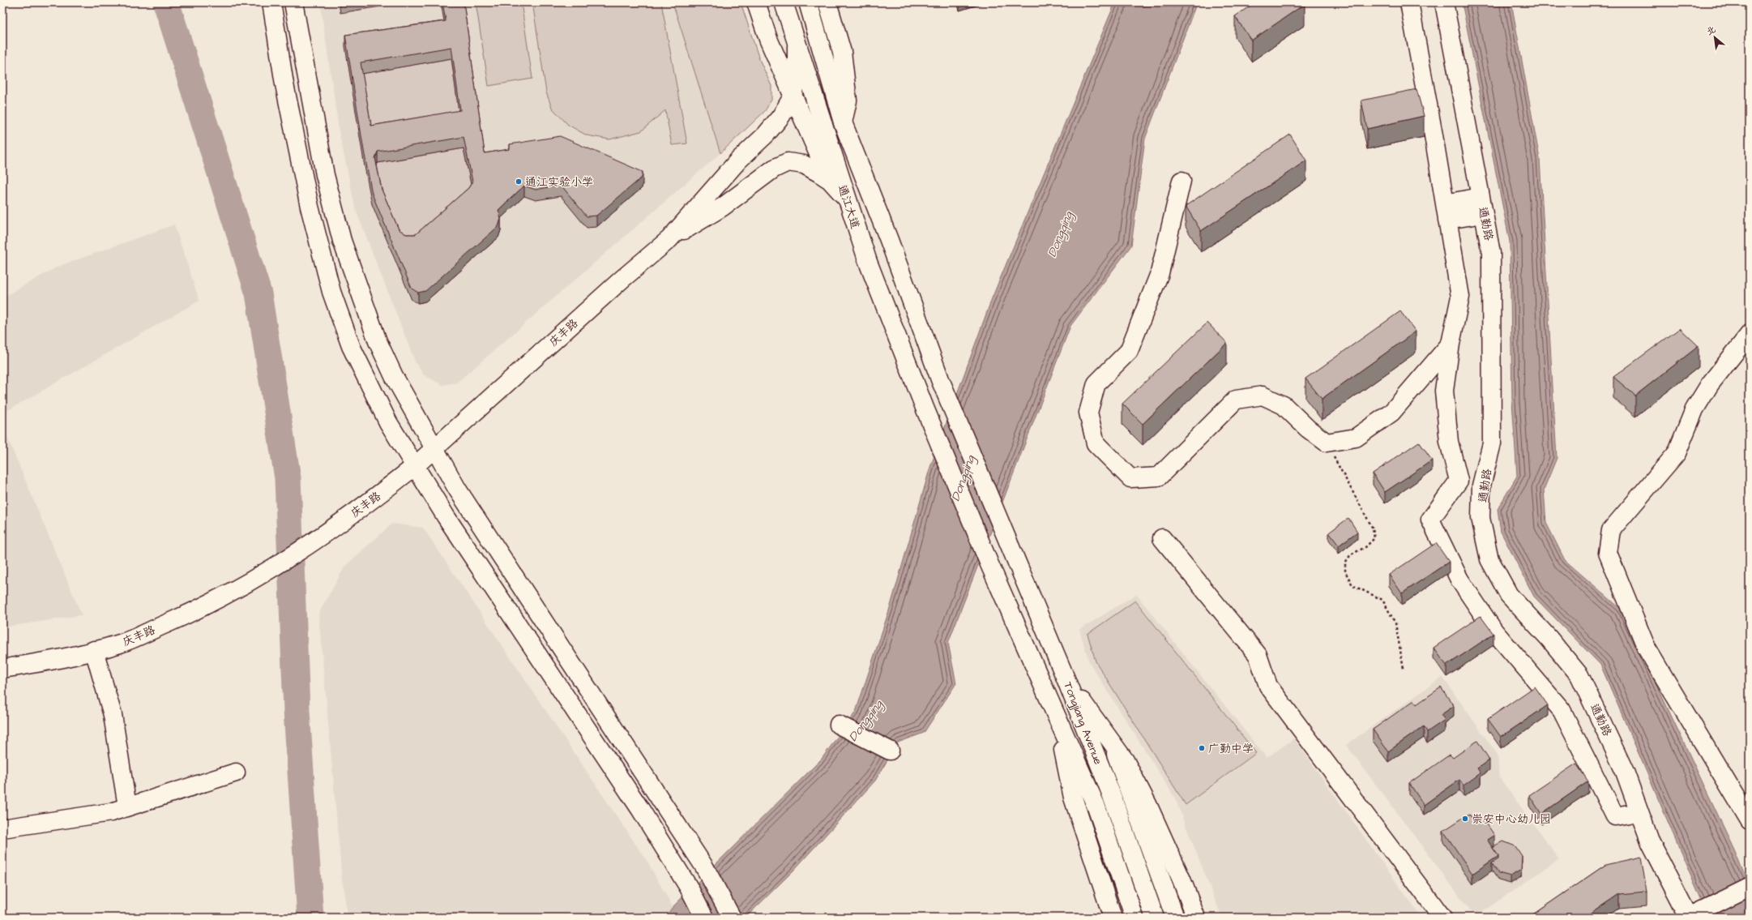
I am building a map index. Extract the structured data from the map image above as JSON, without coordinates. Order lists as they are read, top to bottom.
{
  "streets": {
    "main road": [
      "通江大道",
      "通勤路",
      "庆丰路",
      "Tongjiang Avenue"
    ]
  },
  "crossings": [
    ["通江大道", "Tongjiang Avenue"]
  ],
  "water": ["Dongqing"],
  "places": ["通江实验小学", "广勤中学", "崇安中心幼儿园"],
  "north": "top left"
}
